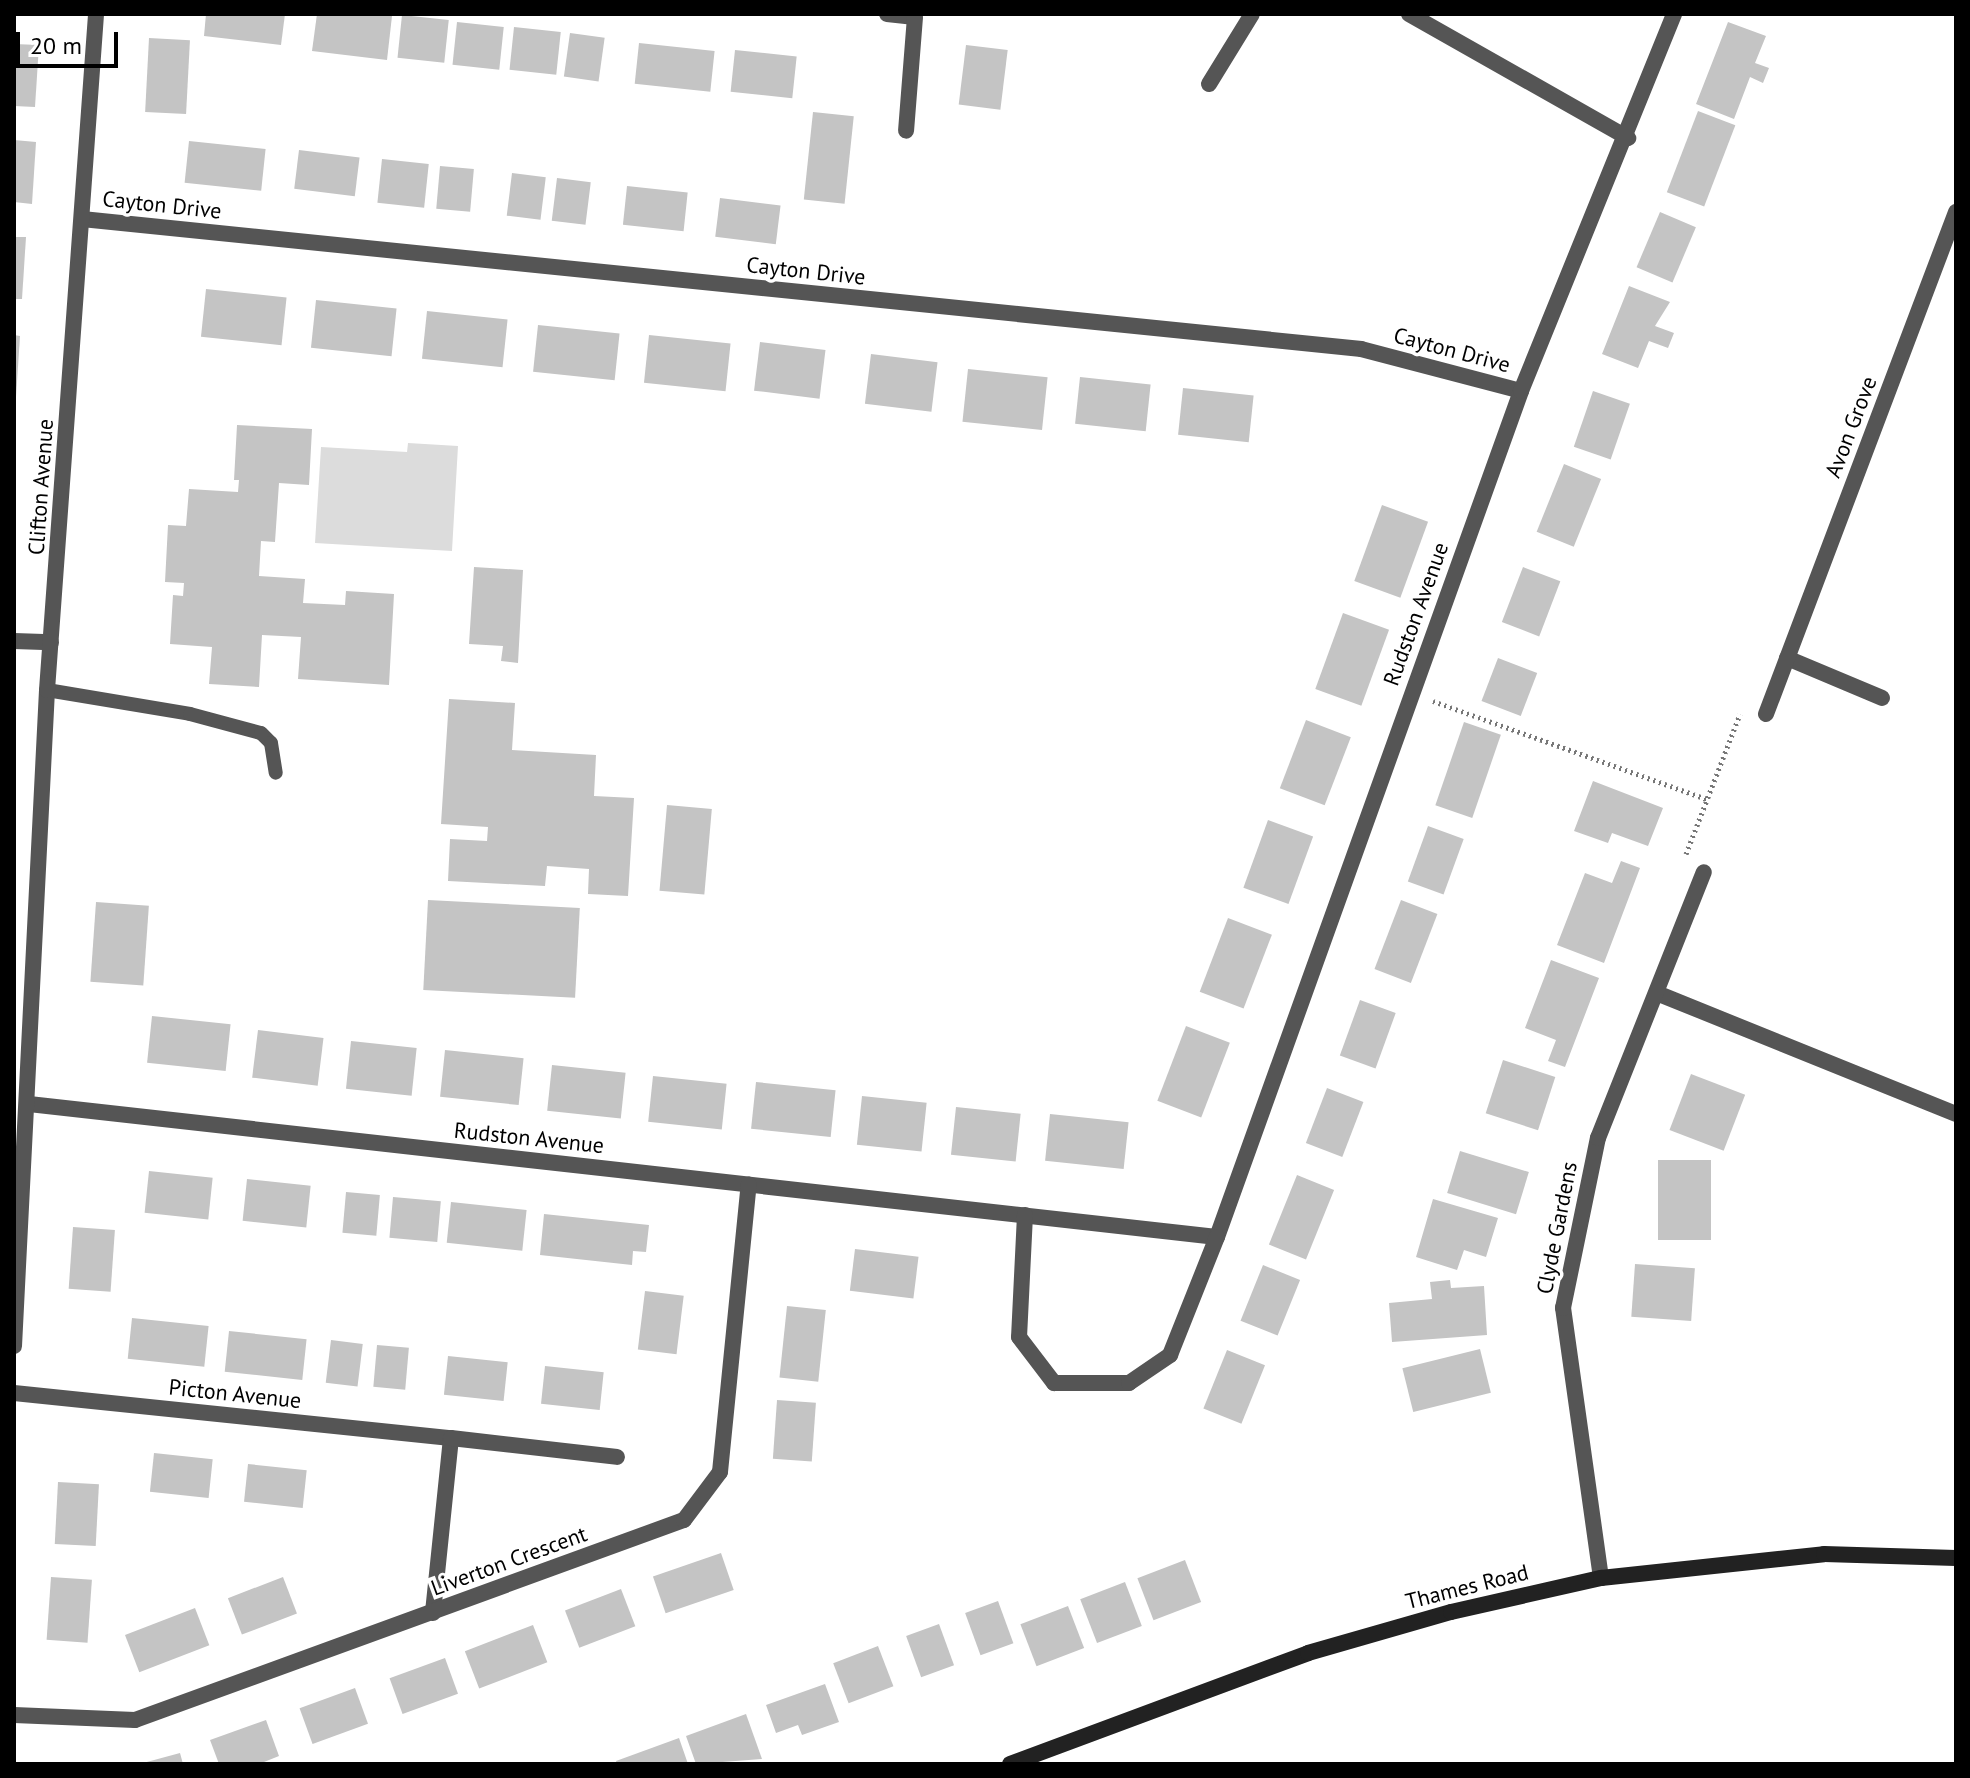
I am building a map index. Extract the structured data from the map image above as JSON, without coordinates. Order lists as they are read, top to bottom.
{
  "streets": {
    "street": [
      "Cayton Drive",
      "Avon Grove",
      "Clifton Avenue",
      "Rudston Avenue",
      "Clyde Gardens",
      "Picton Avenue",
      "Liverton Crescent",
      "Thames Road"
    ]
  },
  "crossings": [
    ["Cayton Drive", "Clifton Avenue"],
    ["Cayton Drive", "Rudston Avenue"],
    ["Clifton Avenue", "Rudston Avenue"],
    ["Rudston Avenue", "Liverton Crescent"],
    ["Clyde Gardens", "Thames Road"]
  ],
  "scale_bar": "20 m"
}
